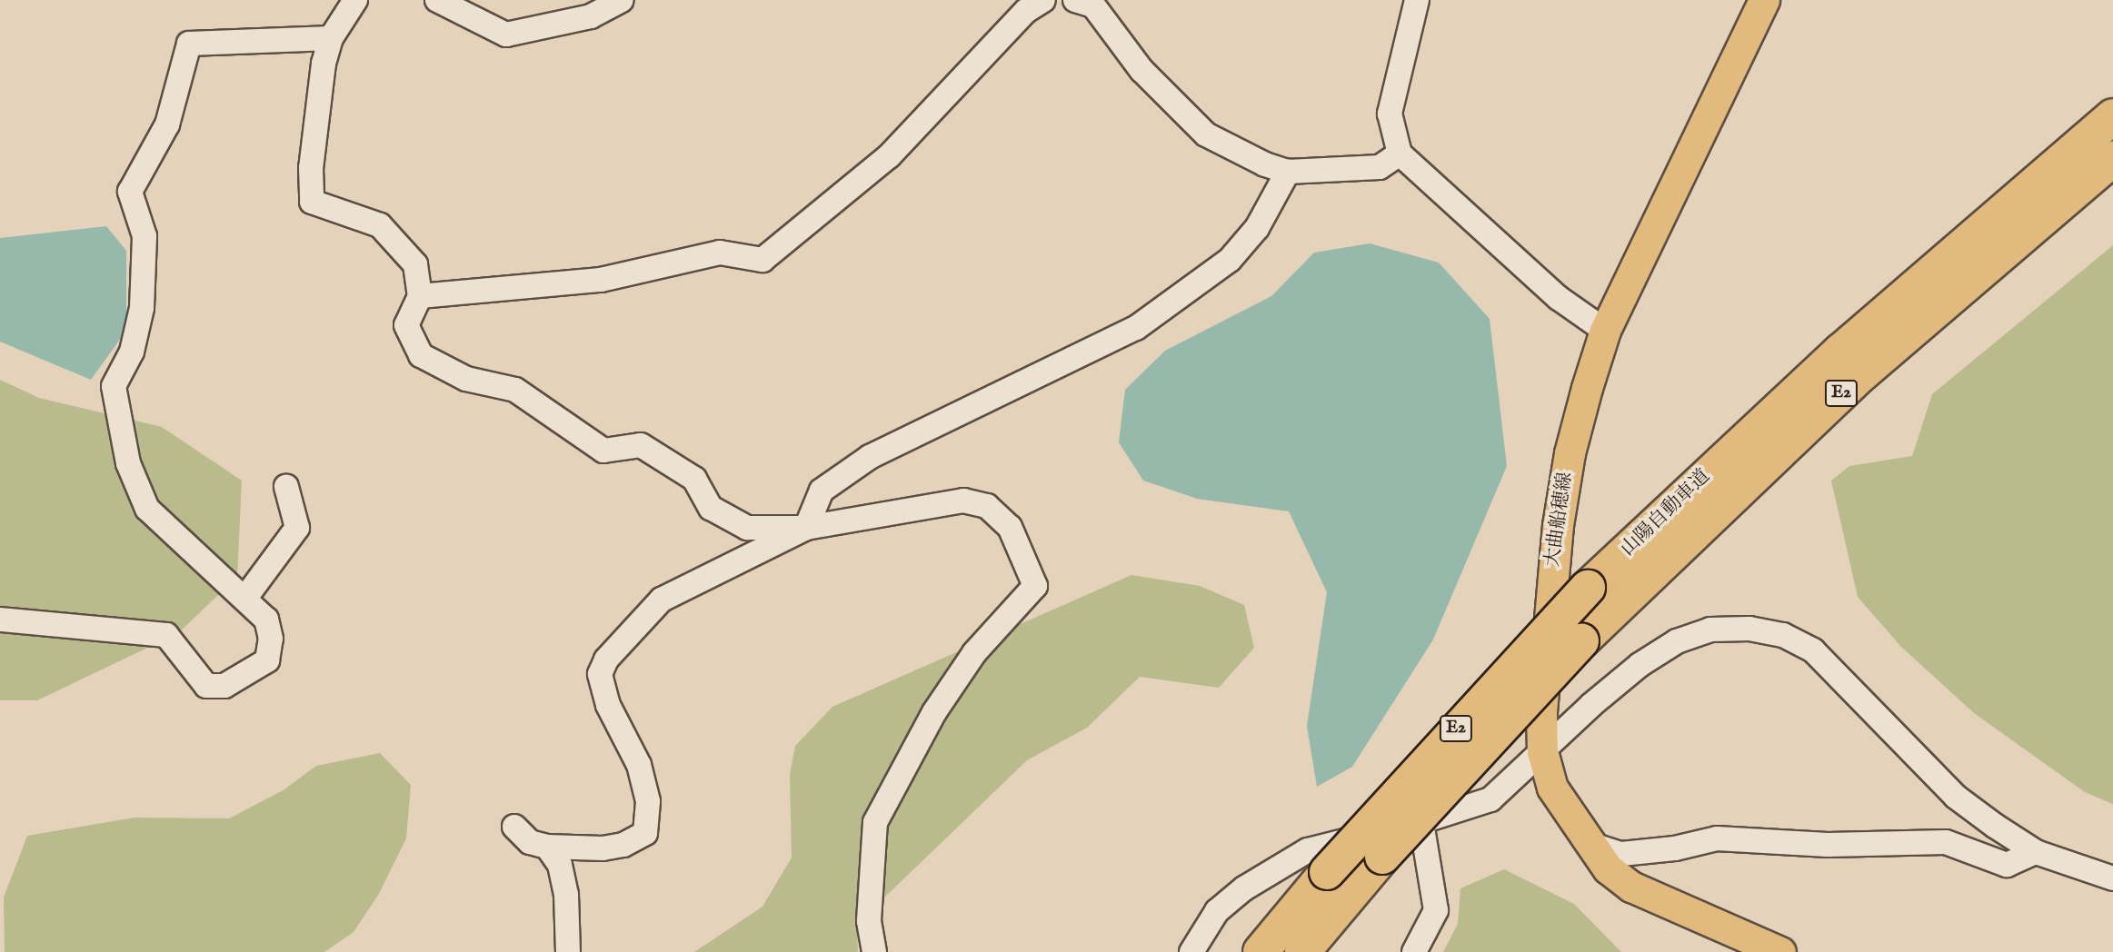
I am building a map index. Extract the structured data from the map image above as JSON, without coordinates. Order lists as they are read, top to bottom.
{
  "streets": {
    "highway": ["E2", "山陽自動車道"],
    "main road": ["大曲船穂線"]
  }
}
